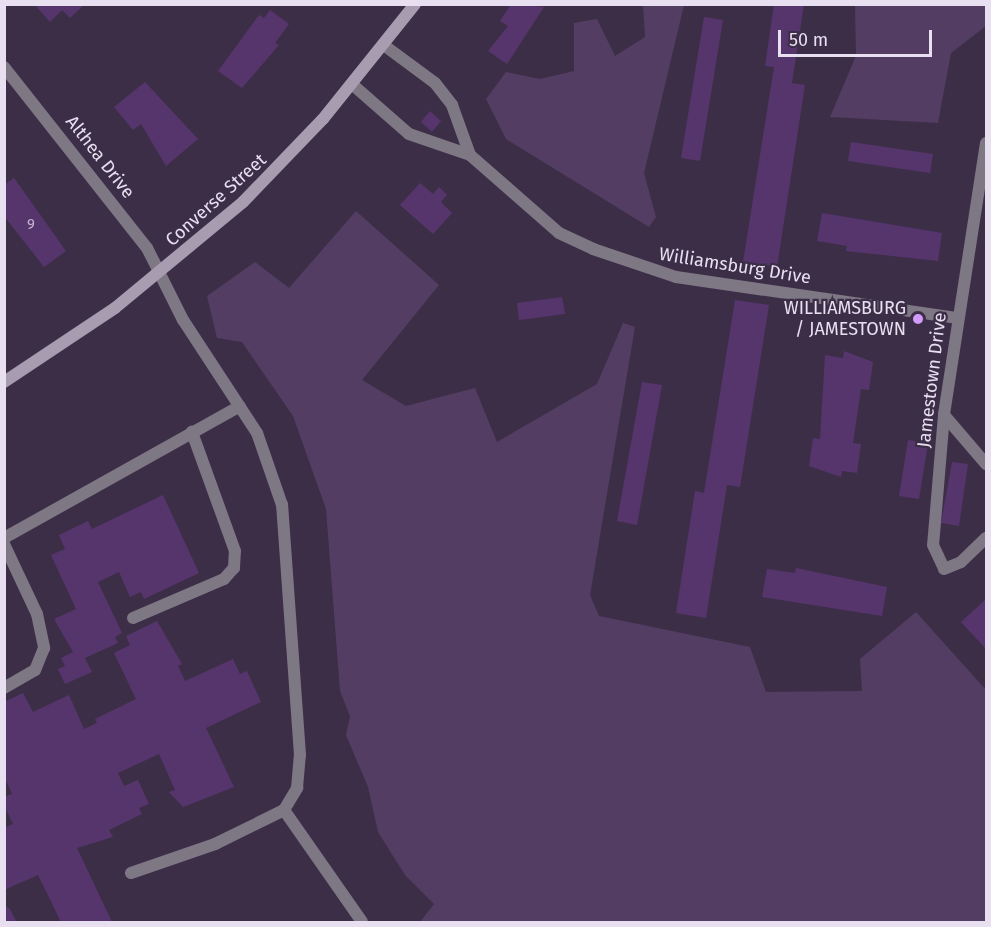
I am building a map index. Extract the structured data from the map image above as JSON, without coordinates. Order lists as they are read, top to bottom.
{
  "streets": {
    "main road": ["Converse Street"],
    "street": ["Althea Drive", "Williamsburg Drive", "Jamestown Drive"]
  },
  "crossings": [
    ["Althea Drive", "Converse Street"],
    ["Converse Street", "Williamsburg Drive"],
    ["Williamsburg Drive", "Jamestown Drive"]
  ],
  "places": ["WILLIAMSBURG / JAMESTOWN"],
  "house_numbers": ["9"],
  "scale_bar": "50 m"
}
